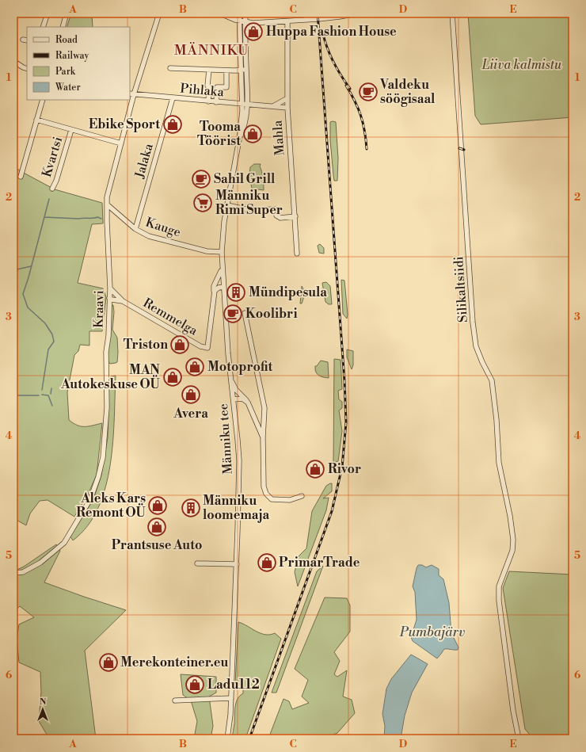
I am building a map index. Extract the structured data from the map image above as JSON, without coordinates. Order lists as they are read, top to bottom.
{
  "streets": {
    "street": [
      "Pihlaka",
      "Mahla",
      "Kvartsi",
      "Jalaka",
      "Kauge",
      "Silikaltsiidi",
      "Kraavi",
      "Remmelga",
      "Männiku tee"
    ]
  },
  "crossings": [
    ["Pihlaka", "Mahla"],
    ["Pihlaka", "Jalaka"],
    ["Pihlaka", "Kraavi"],
    ["Pihlaka", "Männiku tee"],
    ["Jalaka", "Kauge"],
    ["Kauge", "Kraavi"],
    ["Kauge", "Männiku tee"],
    ["Kraavi", "Remmelga"]
  ],
  "districts": ["MÄNNIKU"],
  "water": ["Pumbajärv"],
  "parks": ["Liiva kalmistu"],
  "places": {
    "shop": [
      "Huppa Fashion House",
      "Ebike Sport",
      "Tooma Töörist",
      "Triston",
      "Motoprofit",
      "MAN Autokeskuse OÜ",
      "Avera",
      "Rivor",
      "Aleks Kars Remont OÜ",
      "Prantsuse Auto",
      "PrimarTrade",
      "Merekonteiner.eu",
      "Ladu112"
    ],
    "cafe": ["Valdeku söögisaal", "Sahil Grill", "Koolibri"],
    "supermarket": ["Männiku Rimi Super"],
    "building": ["Mündipesula", "Männiku loomemaja"]
  },
  "legend": [
    "Road",
    "Railway",
    "Park",
    "Water"
  ],
  "north": "top",
  "grid": {
    "columns": [
      "A",
      "B",
      "C",
      "D",
      "E"
    ],
    "rows": [
      "1",
      "2",
      "3",
      "4",
      "5",
      "6"
    ]
  }
}
